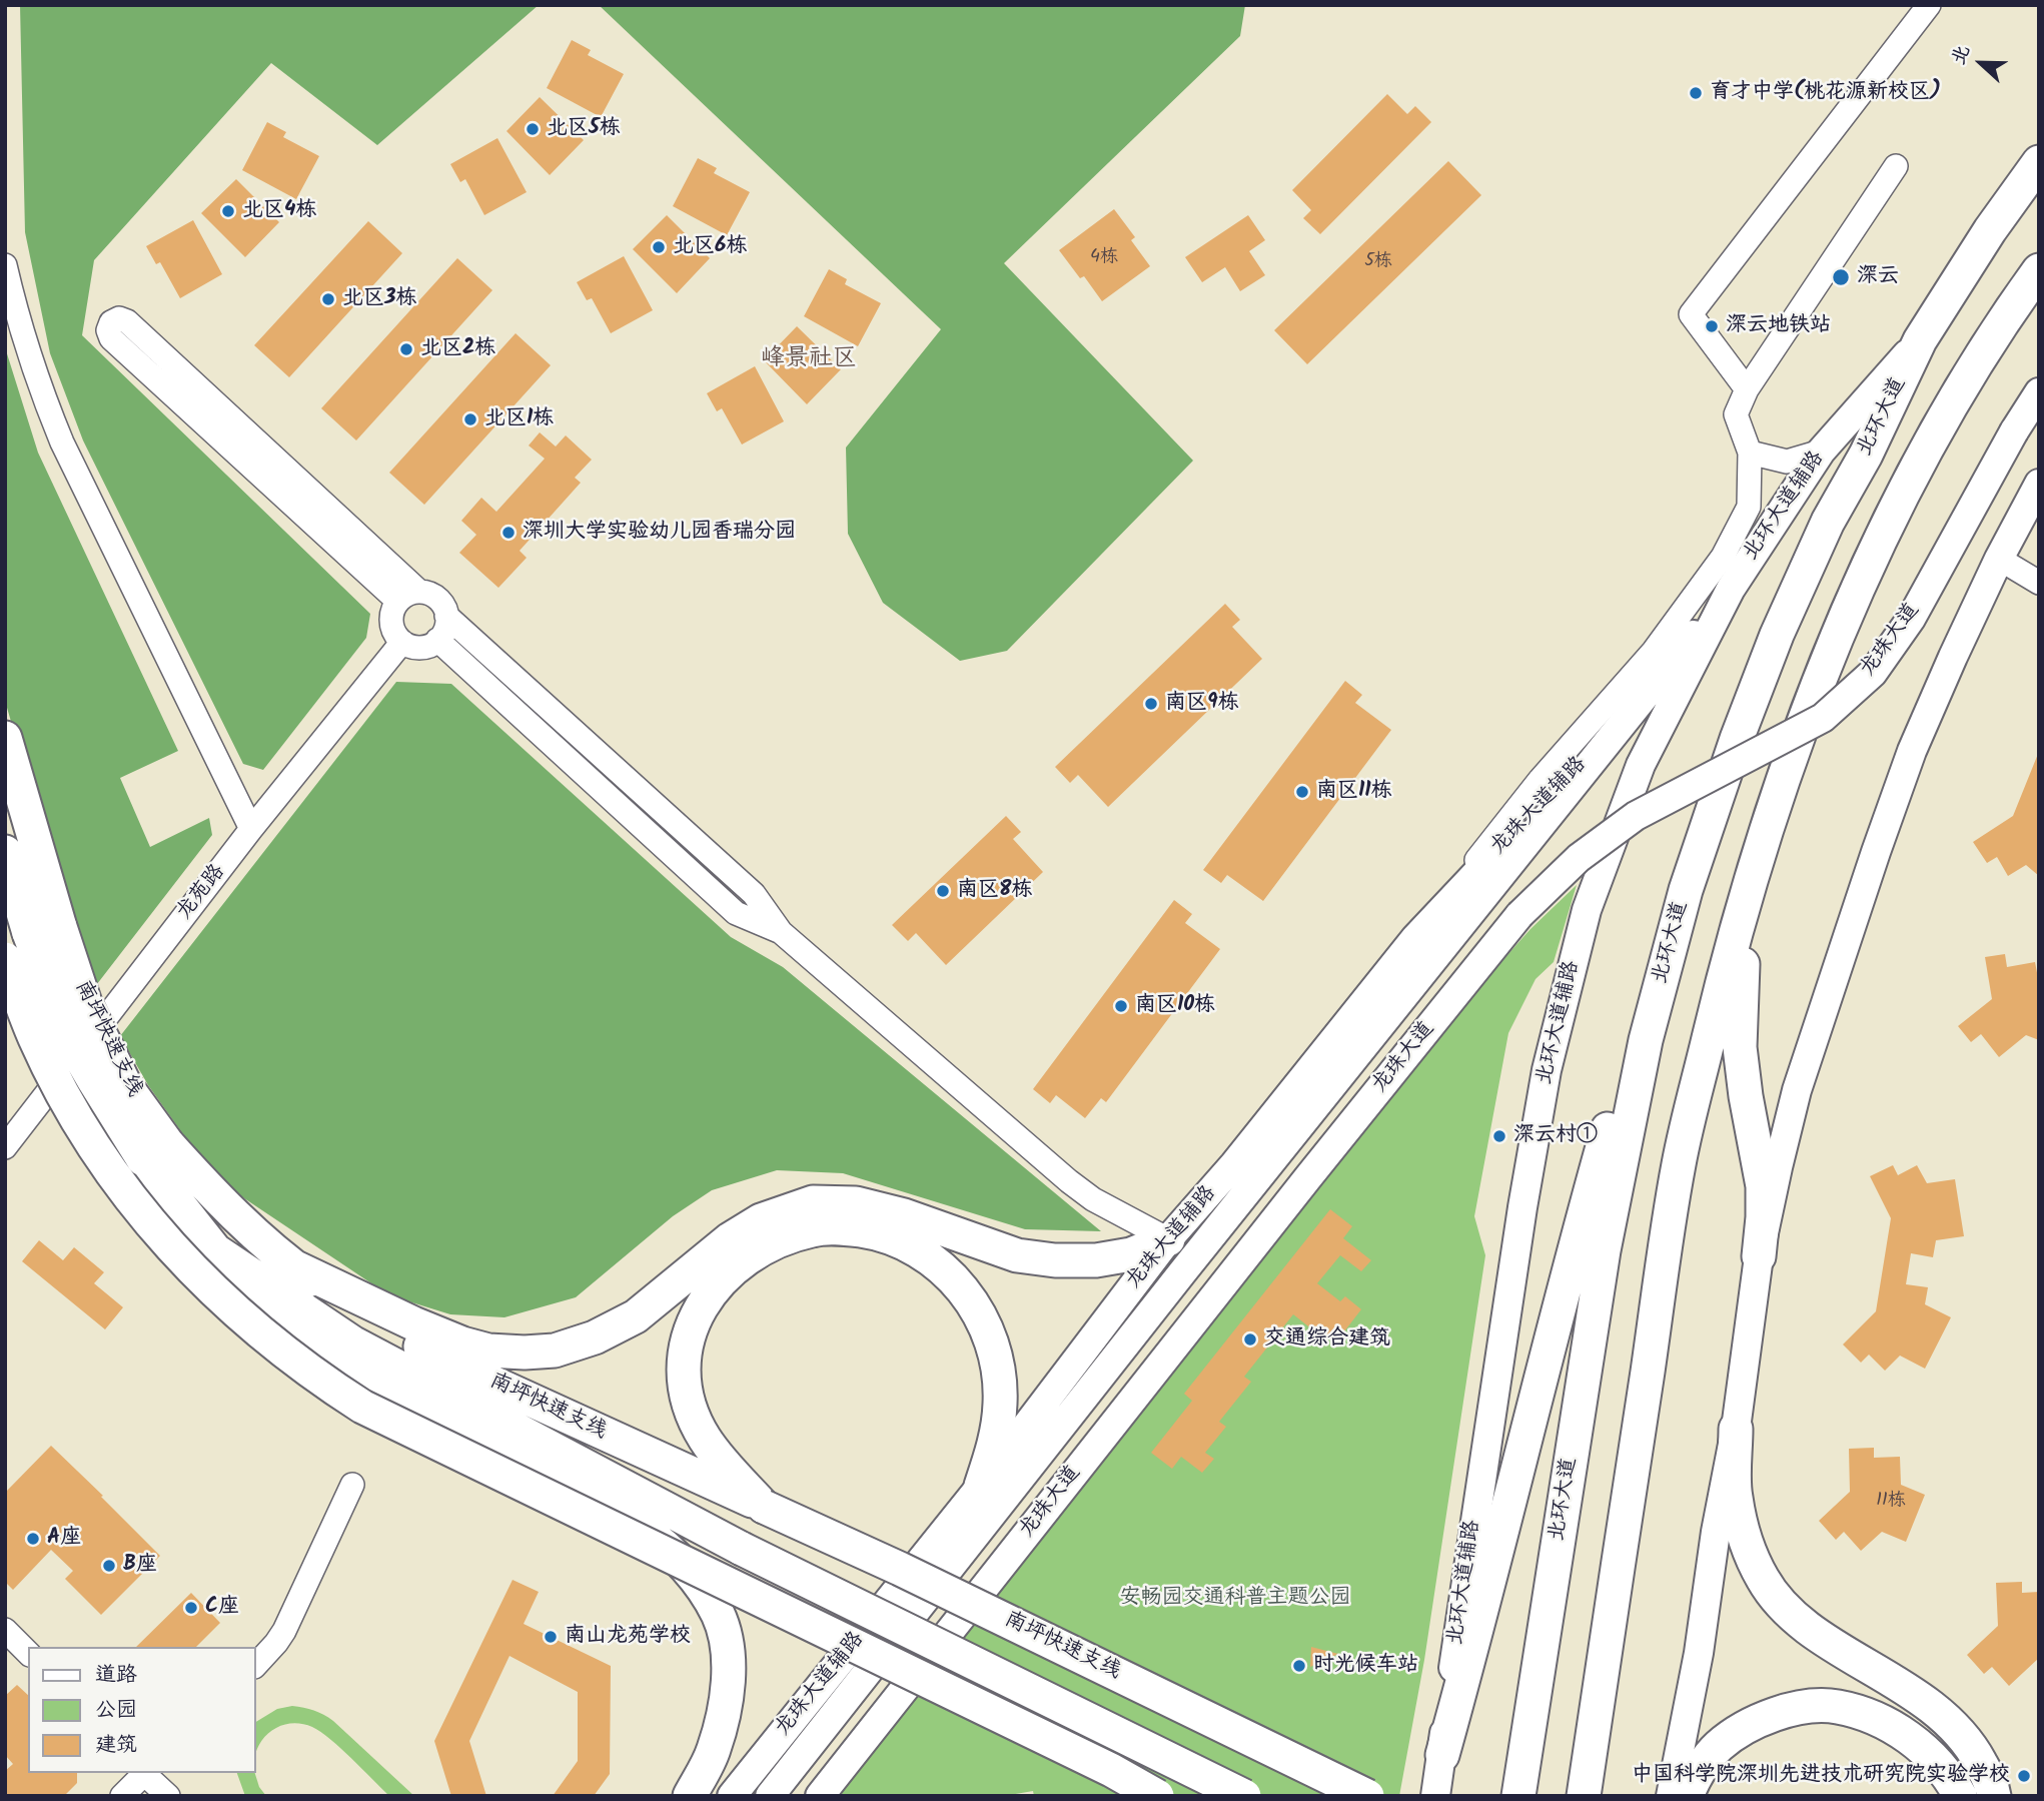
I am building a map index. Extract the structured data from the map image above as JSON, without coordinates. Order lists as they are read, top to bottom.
{
  "streets": {
    "highway": ["北环大道", "南坪快速支线"],
    "main road": ["北环大道辅路", "龙珠大道", "龙珠大道辅路"],
    "street": ["龙苑路"]
  },
  "crossings": [
    ["北环大道", "北环大道辅路"],
    ["北环大道辅路", "龙珠大道"],
    ["龙珠大道", "龙珠大道辅路"]
  ],
  "districts": ["峰景社区"],
  "parks": ["安畅园交通科普主题公园"],
  "places": [
    "育才中学(桃花源新校区)",
    "北区5栋",
    "北区4栋",
    "北区6栋",
    "深云",
    "北区3栋",
    "深云地铁站",
    "北区2栋",
    "北区1栋",
    "深圳大学实验幼儿园香瑞分园",
    "南区9栋",
    "南区11栋",
    "南区8栋",
    "南区10栋",
    "深云村①",
    "交通综合建筑",
    "A座",
    "B座",
    "C座",
    "南山龙苑学校",
    "时光候车站",
    "中国科学院深圳先进技术研究院实验学校"
  ],
  "house_numbers": ["4栋", "5栋", "11栋"],
  "legend": ["道路", "公园", "建筑"],
  "north": "left"
}
